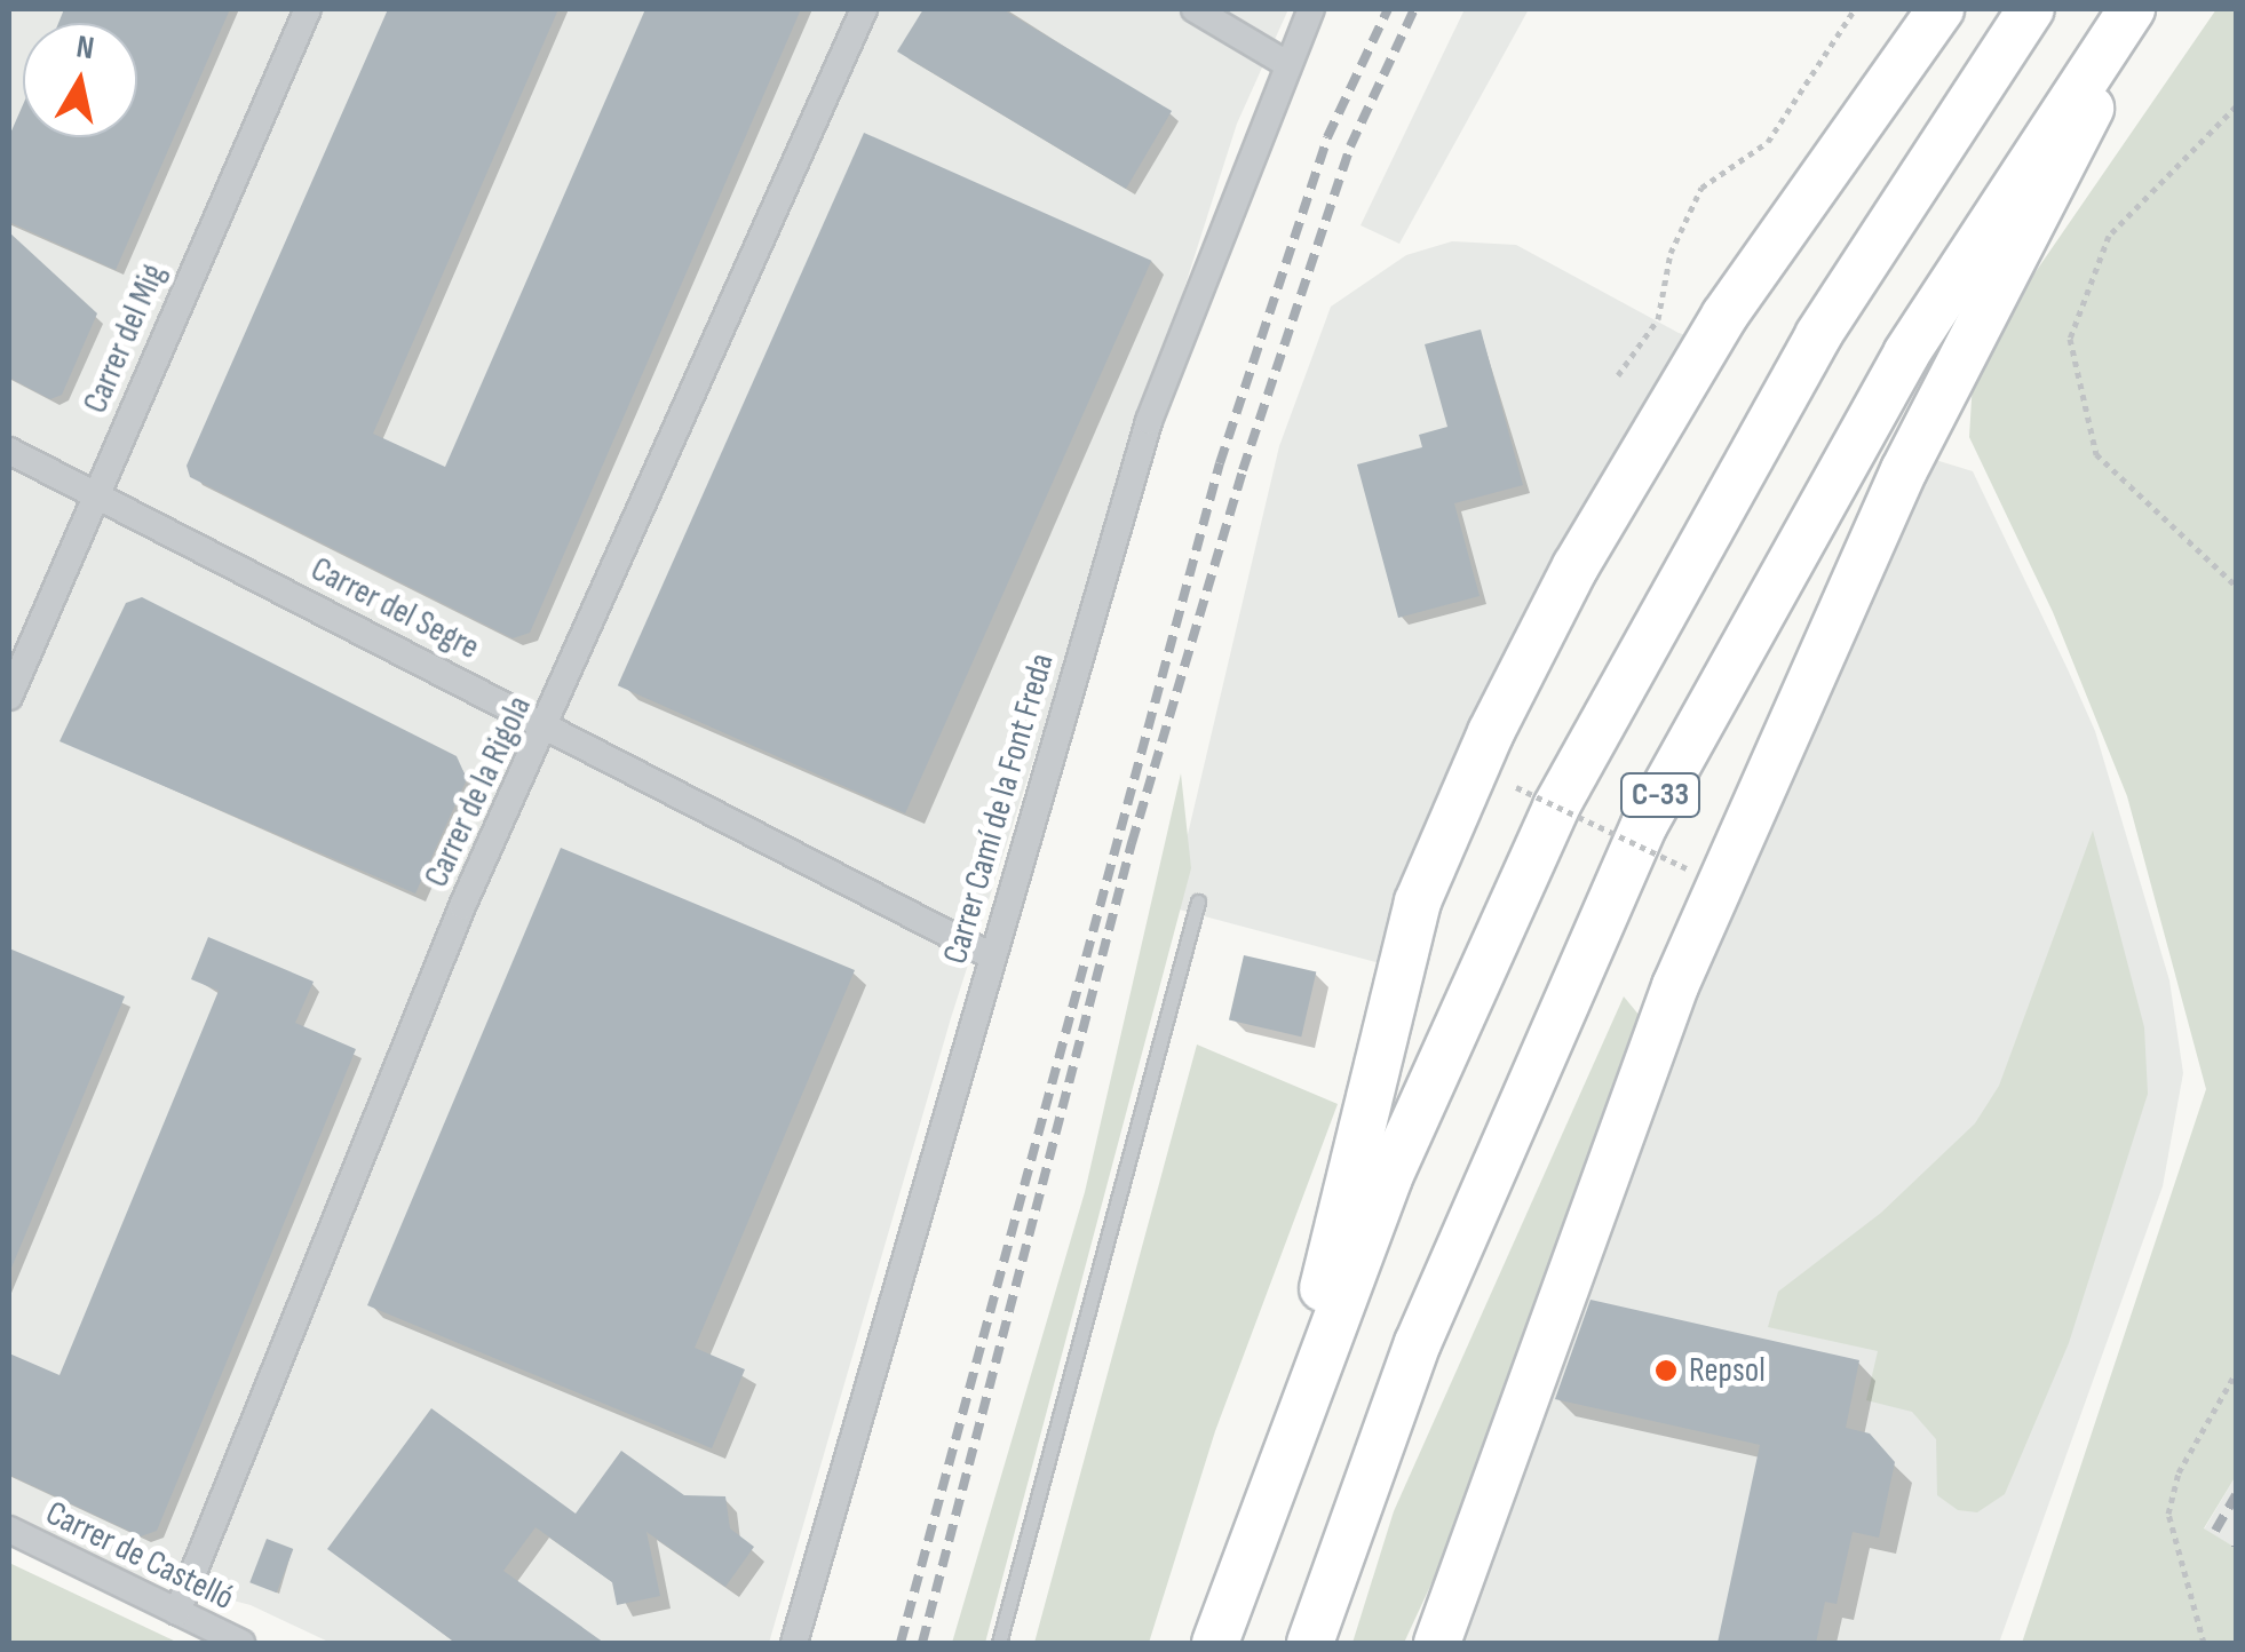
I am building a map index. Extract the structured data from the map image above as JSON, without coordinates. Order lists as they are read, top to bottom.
{
  "streets": {
    "highway": ["C-33"],
    "street": [
      "Carrer del Mig",
      "Carrer del Segre",
      "Carrer de la Rigola",
      "Carrer Camí de la Font Freda",
      "Carrer de Castelló"
    ]
  },
  "crossings": [
    ["Carrer del Mig", "Carrer del Segre"],
    ["Carrer del Segre", "Carrer de la Rigola"],
    ["Carrer del Segre", "Carrer Camí de la Font Freda"],
    ["Carrer de la Rigola", "Carrer de Castelló"]
  ],
  "places": ["Repsol"],
  "north": "top"
}
